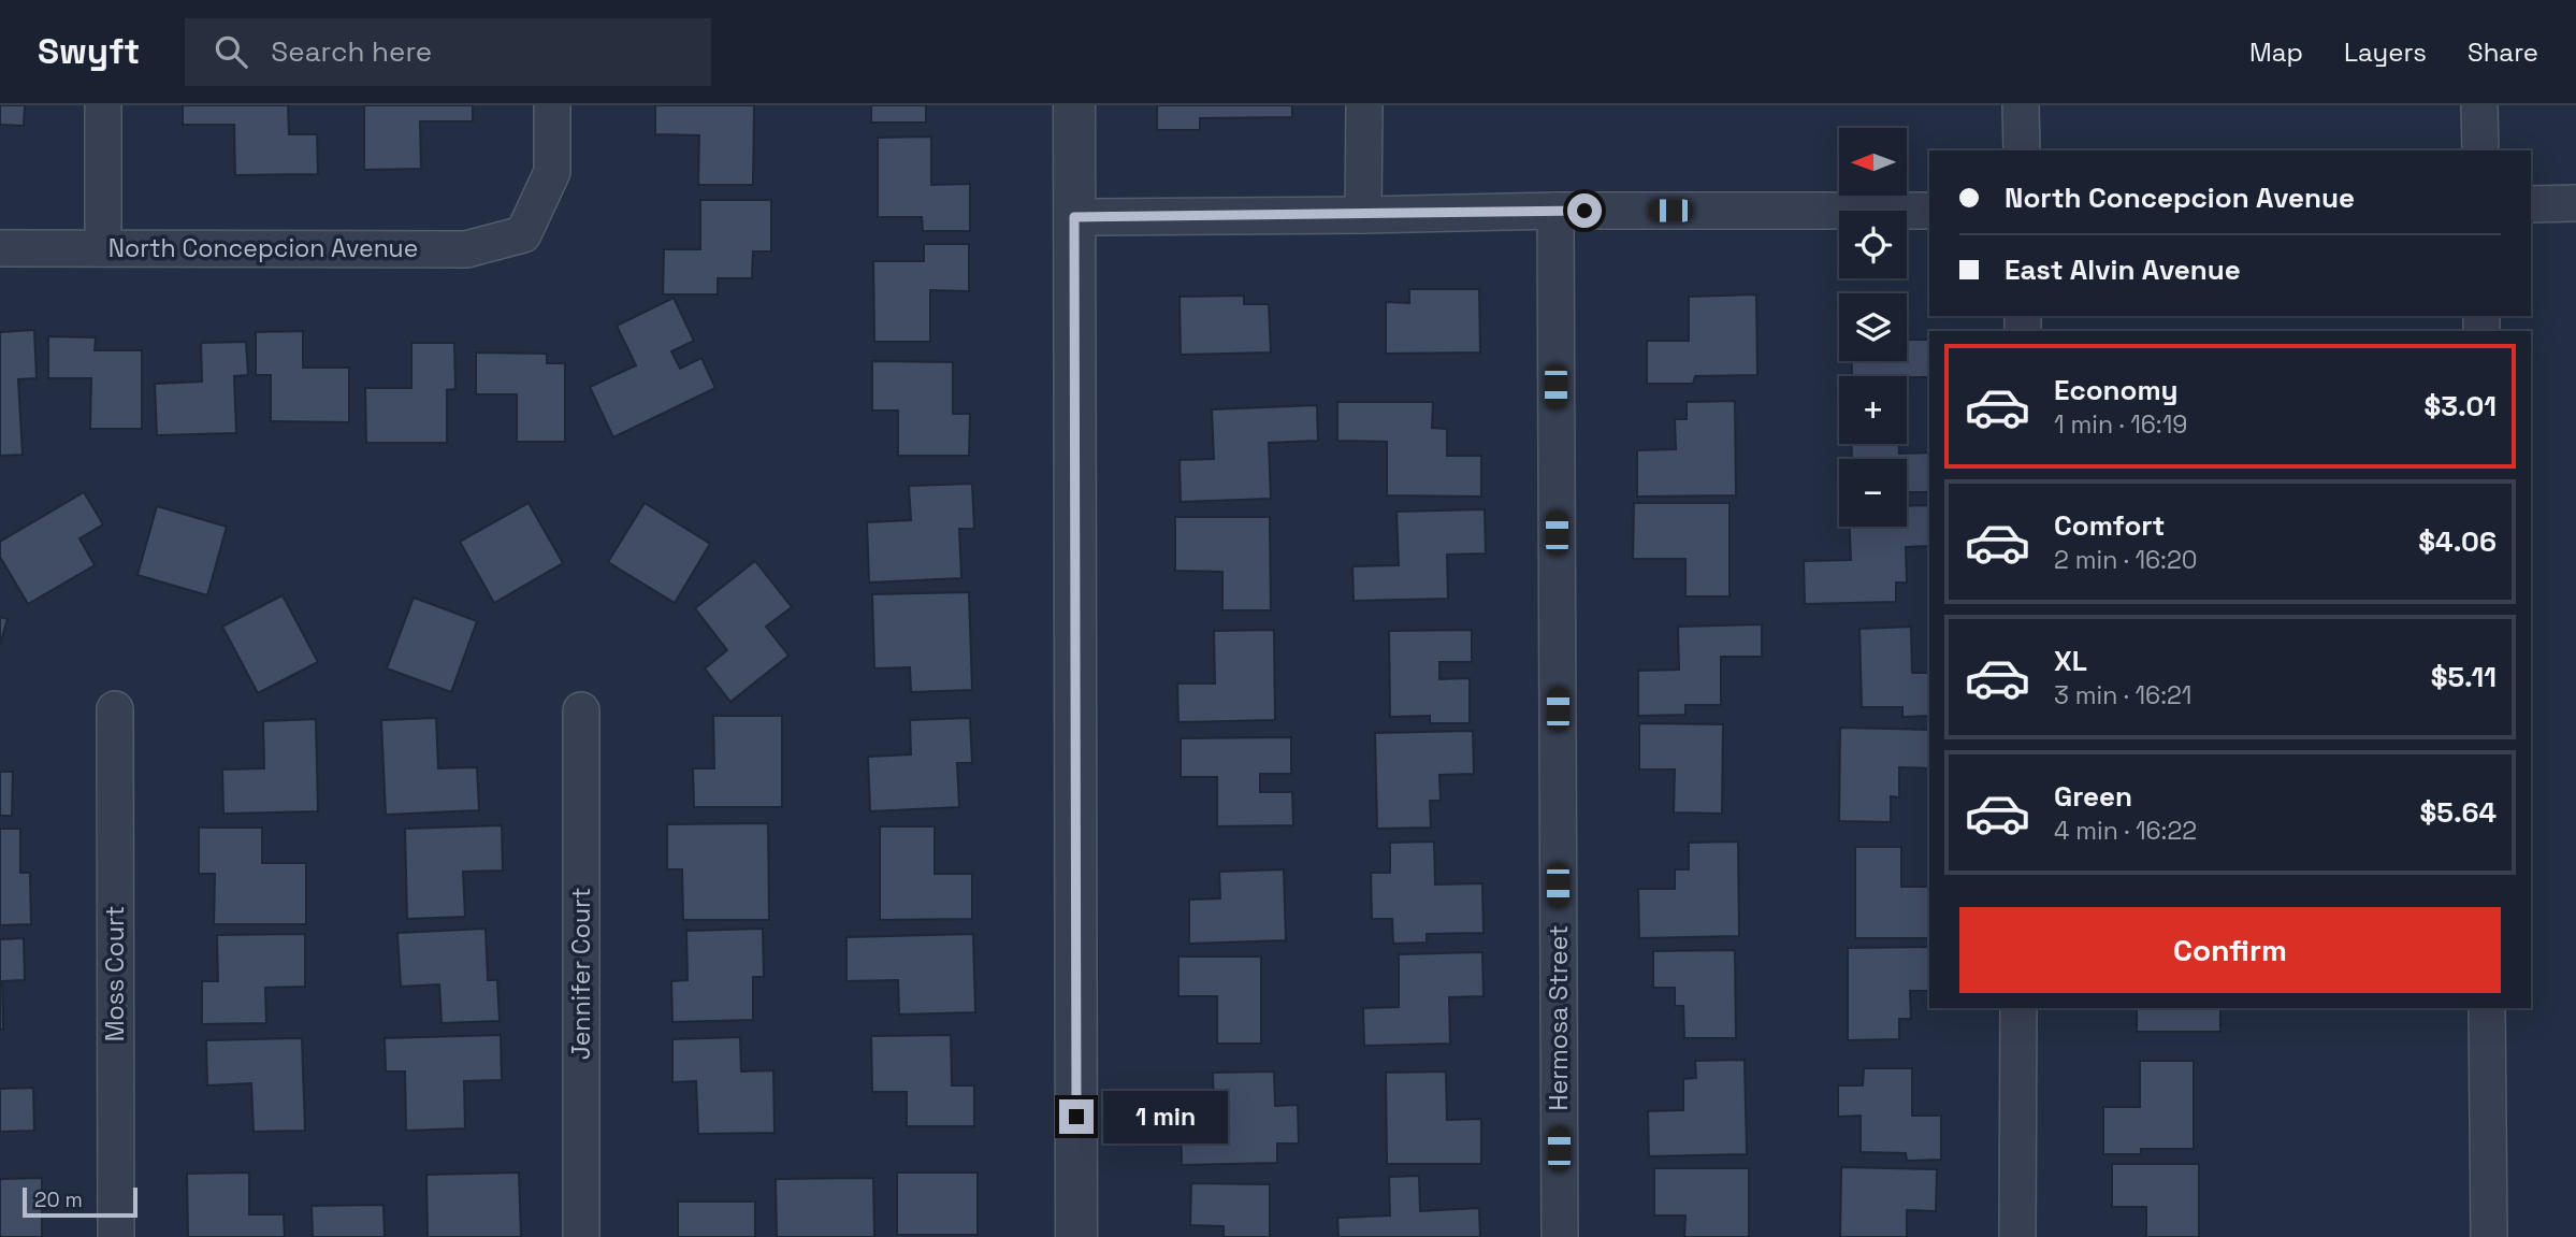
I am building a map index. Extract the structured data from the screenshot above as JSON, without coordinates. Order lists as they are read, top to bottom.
{
  "streets": {
    "street": [
      "North Concepcion Avenue",
      "Moss Court",
      "Jennifer Court",
      "Hermosa Street"
    ]
  },
  "scale_bar": "20 m",
  "north": "left",
  "page": {
    "header": "Swyft",
    "search": "Search here",
    "nav": ["Map", "Layers", "Share"],
    "map_buttons": ["+", "−"],
    "banner": ["North Concepcion Avenue", "East Alvin Avenue"],
    "list": [
      {
        "name": "Economy",
        "note": "1 min · 16:19",
        "value": "$3.01"
      },
      {
        "name": "Comfort",
        "note": "2 min · 16:20",
        "value": "$4.06"
      },
      {
        "name": "XL",
        "note": "3 min · 16:21",
        "value": "$5.11"
      },
      {
        "name": "Green",
        "note": "4 min · 16:22",
        "value": "$5.64"
      }
    ],
    "buttons": "Confirm",
    "bubble": "1 min",
    "scale": "20 m"
  }
}
